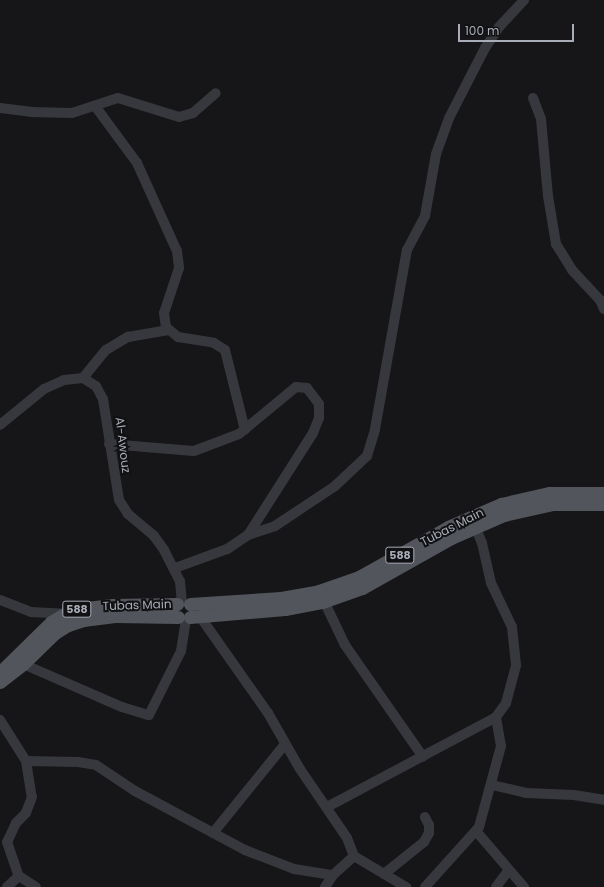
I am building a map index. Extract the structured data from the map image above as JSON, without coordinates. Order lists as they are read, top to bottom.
{
  "streets": {
    "main road": ["Tubas Main", "588"],
    "street": ["Al-Awouz"]
  },
  "crossings": [
    ["Al-Awouz", "Tubas Main"]
  ],
  "scale_bar": "100 m"
}
